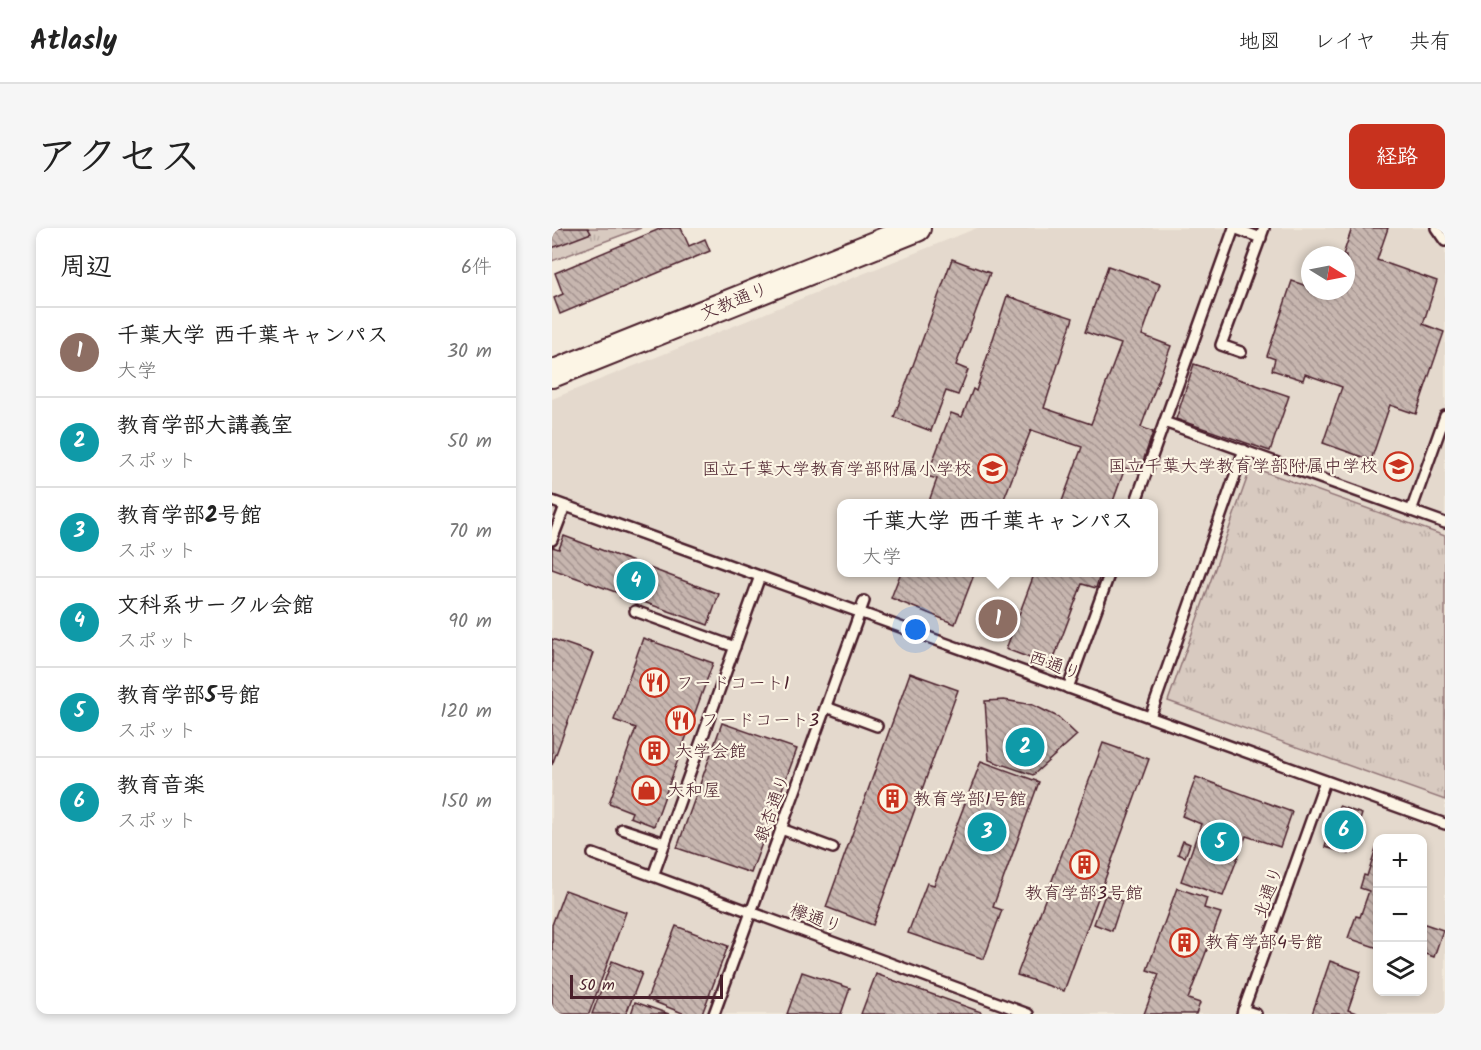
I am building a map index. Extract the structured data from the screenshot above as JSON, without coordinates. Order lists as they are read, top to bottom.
{
  "streets": {
    "street": ["文教通り"],
    "lane": [
      "西通り",
      "銀杏通り",
      "北通り",
      "欅通り"
    ]
  },
  "crossings": [
    ["西通り", "銀杏通り"],
    ["西通り", "北通り"],
    ["銀杏通り", "欅通り"]
  ],
  "places": {
    "school or university": ["国立千葉大学教育学部附属中学校", "国立千葉大学教育学部附属小学校"],
    "restaurant": ["フードコート1", "フードコート3"],
    "building": [
      "大学会館",
      "教育学部1号館",
      "教育学部3号館",
      "教育学部4号館"
    ],
    "shop": ["大和屋"]
  },
  "scale_bar": "50 m",
  "north": "right",
  "page": {
    "header": "Atlasly",
    "nav": ["地図", "レイヤ", "共有"],
    "title": "アクセス",
    "buttons": "経路",
    "heading": ["周辺", "6件"],
    "list": [
      {
        "mark": "1",
        "name": "千葉大学 西千葉キャンパス",
        "note": "大学",
        "value": "30 m"
      },
      {
        "mark": "2",
        "name": "教育学部大講義室",
        "note": "スポット",
        "value": "50 m"
      },
      {
        "mark": "3",
        "name": "教育学部2号館",
        "note": "スポット",
        "value": "70 m"
      },
      {
        "mark": "4",
        "name": "文科系サークル会館",
        "note": "スポット",
        "value": "90 m"
      },
      {
        "mark": "5",
        "name": "教育学部5号館",
        "note": "スポット",
        "value": "120 m"
      },
      {
        "mark": "6",
        "name": "教育音楽",
        "note": "スポット",
        "value": "150 m"
      }
    ],
    "popup": ["千葉大学 西千葉キャンパス", "大学"],
    "pins": [
      "4",
      "1",
      "2",
      "6",
      "3",
      "5"
    ],
    "map_buttons": ["+", "−"],
    "scale": "50 m"
  }
}
